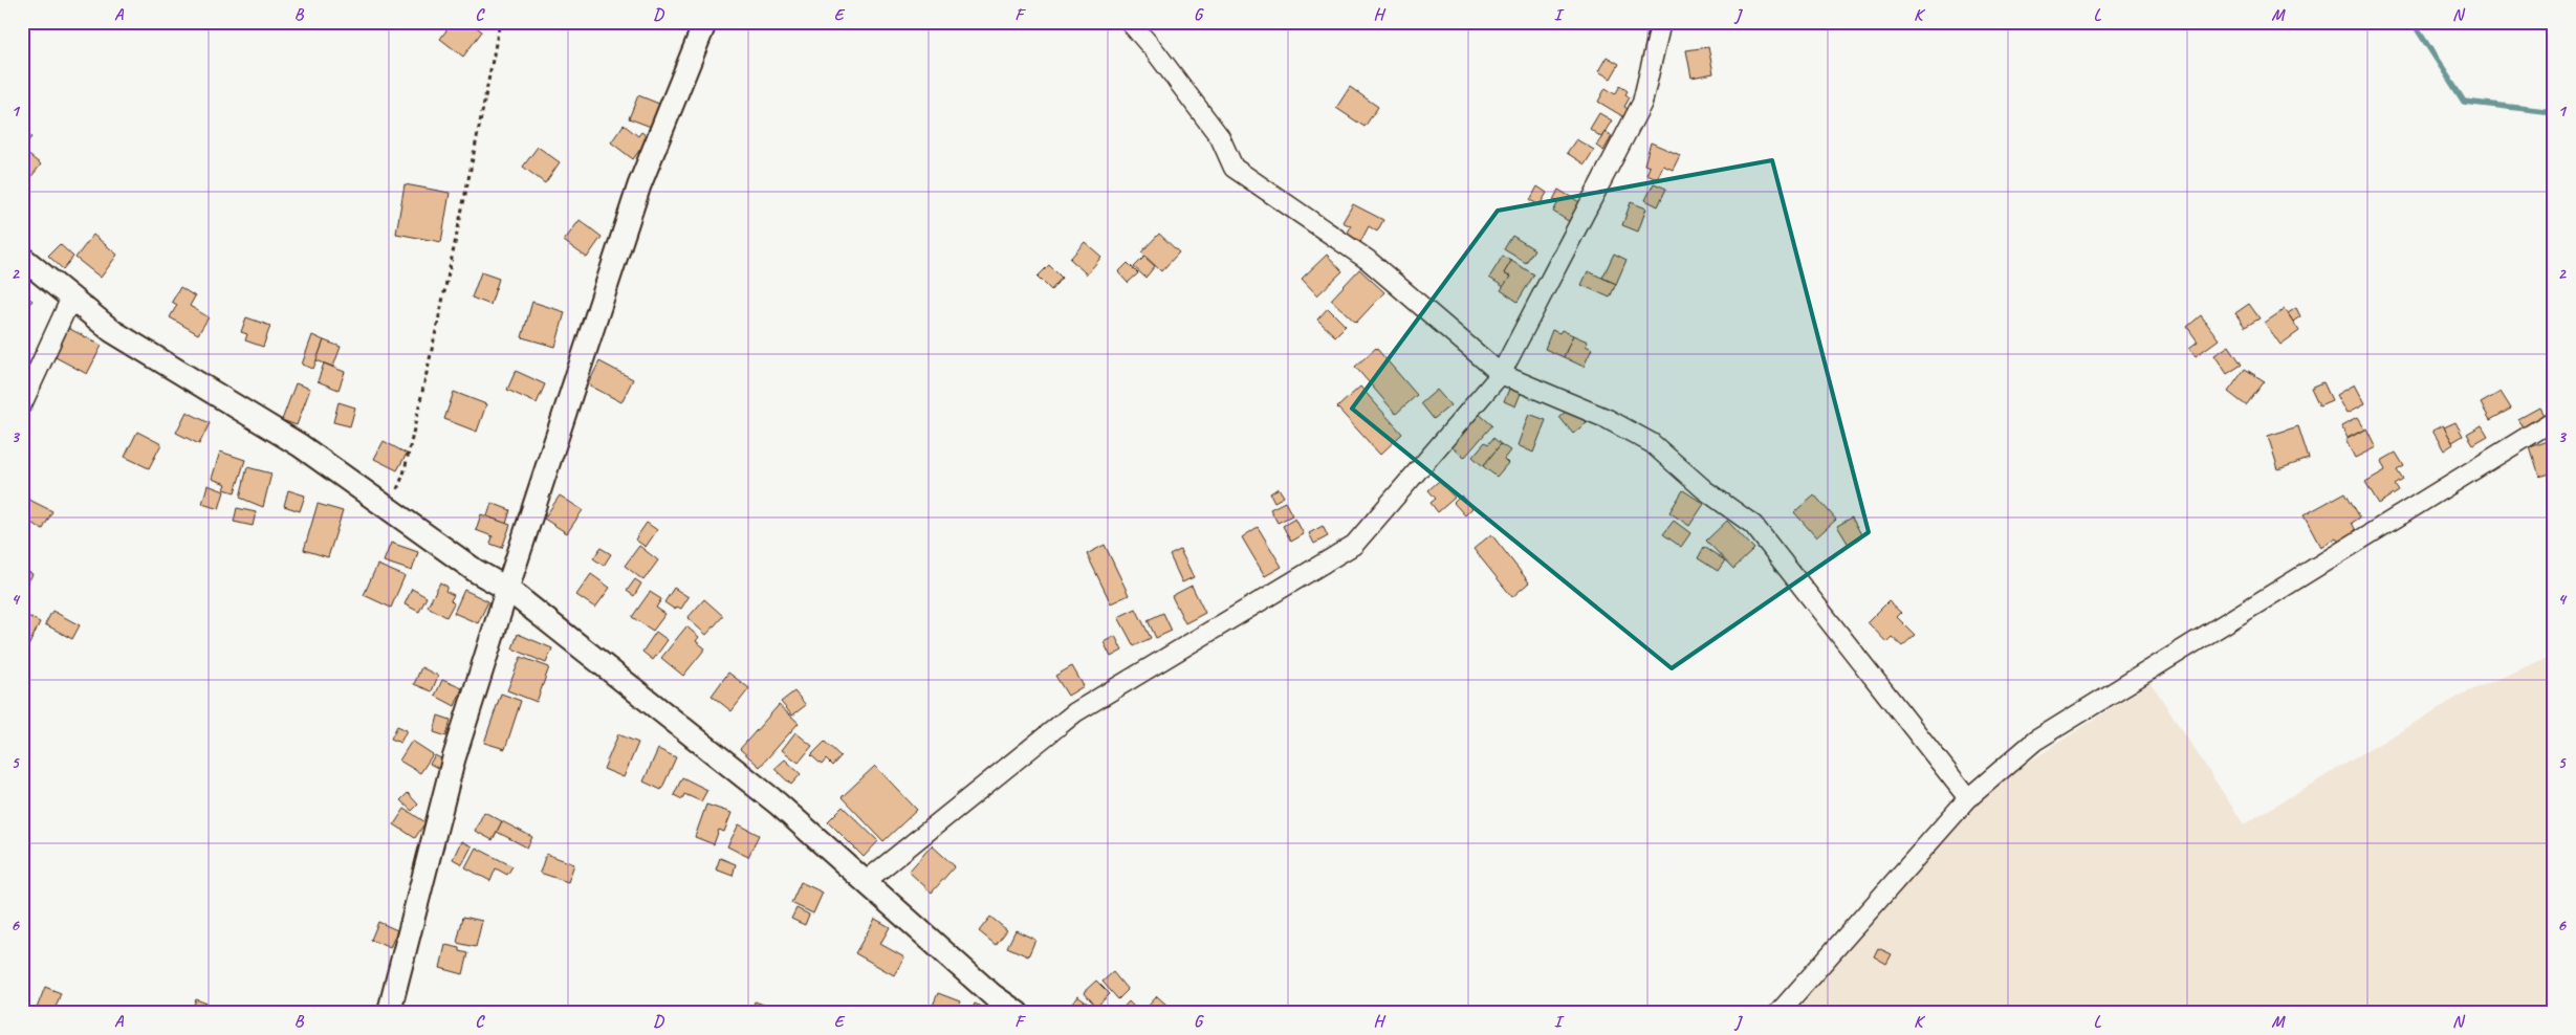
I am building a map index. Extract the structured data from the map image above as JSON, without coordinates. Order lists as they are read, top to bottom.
{
  "grid": {
    "columns": [
      "A",
      "B",
      "C",
      "D",
      "E",
      "F",
      "G",
      "H",
      "I",
      "J",
      "K",
      "L",
      "M",
      "N"
    ],
    "rows": [
      "1",
      "2",
      "3",
      "4",
      "5",
      "6"
    ]
  }
}
